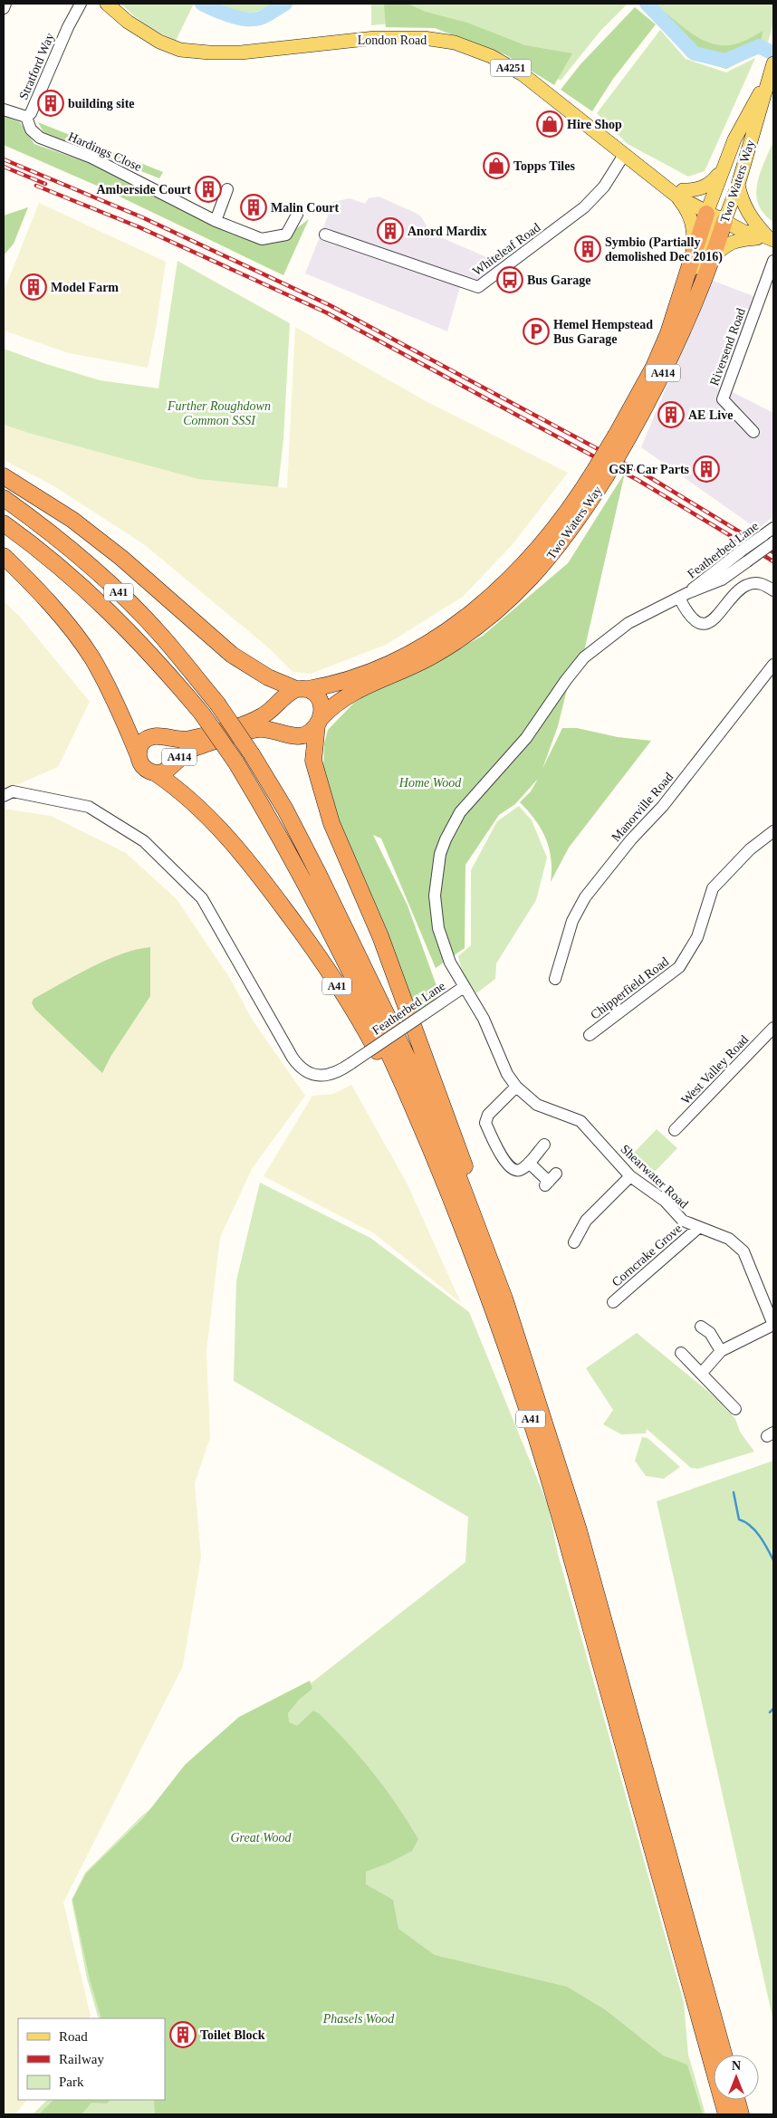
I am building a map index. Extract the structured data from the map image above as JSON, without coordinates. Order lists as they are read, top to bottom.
{
  "streets": {
    "highway": ["Two Waters Way", "A414", "A41"],
    "main road": ["London Road", "A4251"],
    "street": [
      "Stratford Way",
      "Hardings Close",
      "Whiteleaf Road",
      "Riversend Road",
      "Featherbed Lane",
      "Manorville Road",
      "Chipperfield Road",
      "West Valley Road",
      "Shearwater Road",
      "Corncrake Grove"
    ]
  },
  "crossings": [
    ["London Road", "Two Waters Way"],
    ["London Road", "Whiteleaf Road"],
    ["Stratford Way", "Hardings Close"],
    ["Two Waters Way", "A414"],
    ["A414", "A41"],
    ["Featherbed Lane", "Shearwater Road"],
    ["Shearwater Road", "Corncrake Grove"]
  ],
  "parks": [
    "Further Roughdown Common SSSI",
    "Home Wood",
    "Great Wood",
    "Phasels Wood"
  ],
  "places": {
    "building": [
      "building site",
      "Amberside Court",
      "Malin Court",
      "Anord Mardix",
      "Symbio (Partially demolished Dec 2016)",
      "Model Farm",
      "AE Live",
      "GSF Car Parts",
      "Toilet Block"
    ],
    "shop": ["Hire Shop", "Topps Tiles"],
    "bus stop": ["Bus Garage"],
    "parking": ["Hemel Hempstead Bus Garage"]
  },
  "legend": ["Road", "Railway", "Park"],
  "north": "top"
}
